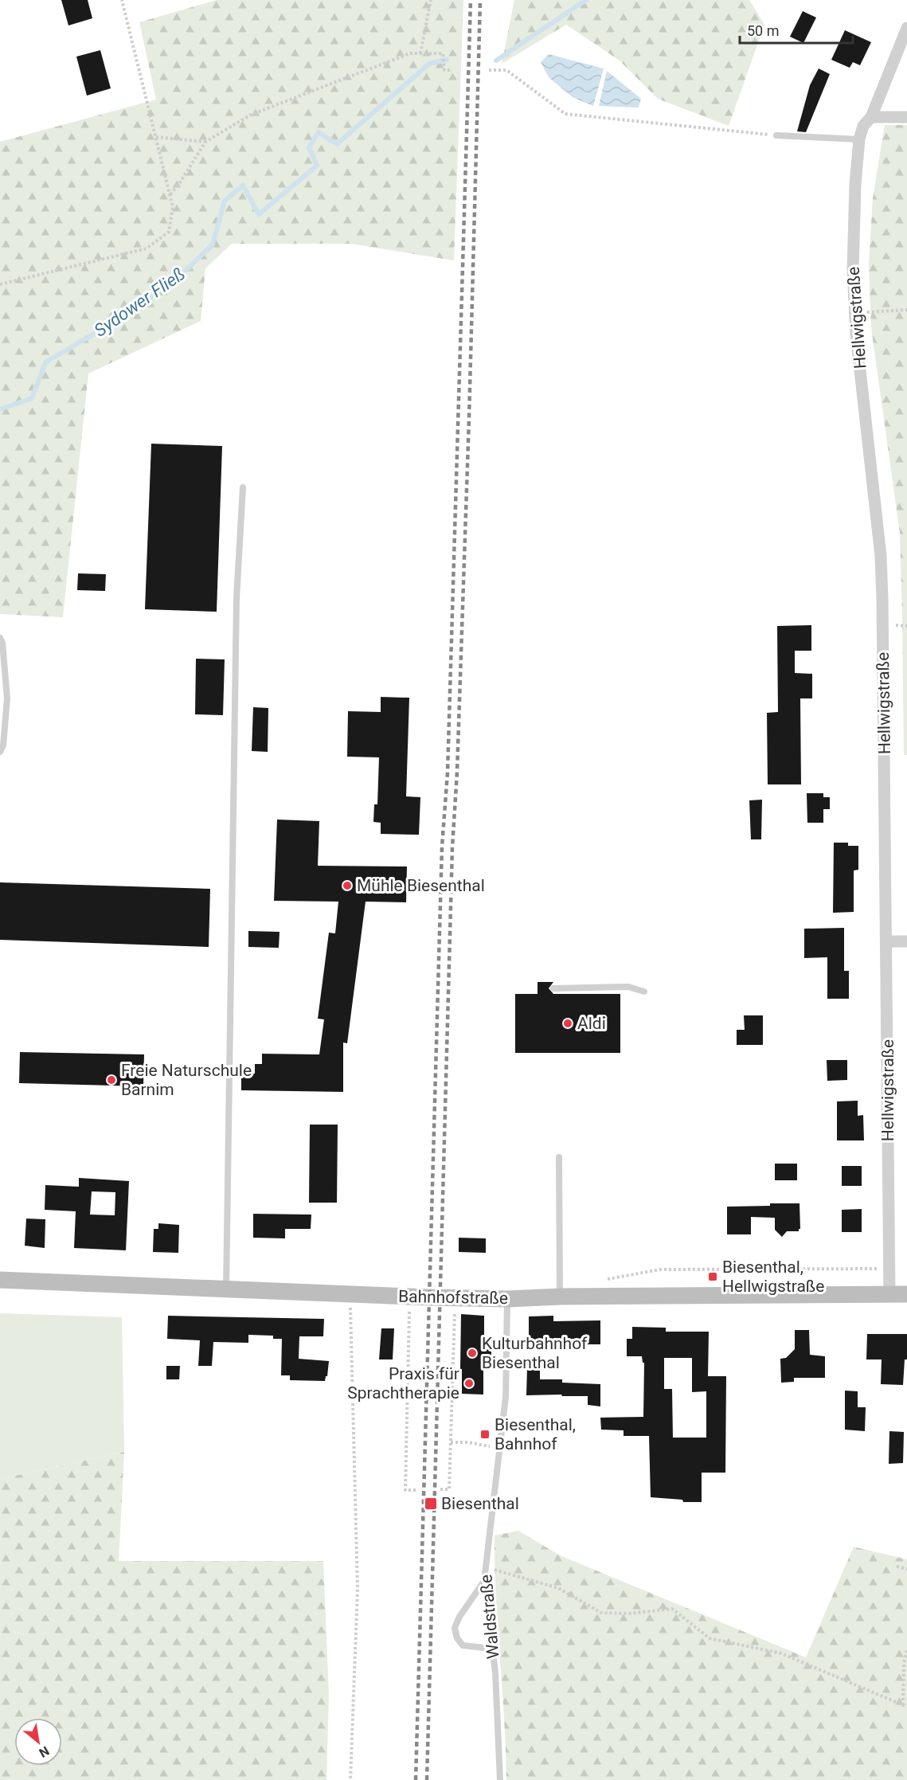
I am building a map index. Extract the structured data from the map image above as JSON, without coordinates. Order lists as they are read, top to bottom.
{
  "streets": {
    "main road": ["Bahnhofstraße"],
    "street": ["Hellwigstraße"],
    "lane": ["Waldstraße"]
  },
  "crossings": [
    ["Hellwigstraße", "Bahnhofstraße"],
    ["Bahnhofstraße", "Waldstraße"]
  ],
  "water": ["Sydower Fließ"],
  "places": {
    "other": [
      "Mühle Biesenthal",
      "Aldi",
      "Freie Naturschule Barnim",
      "Kulturbahnhof Biesenthal",
      "Praxis für Sprachtherapie"
    ],
    "transit": ["Biesenthal, Hellwigstraße", "Biesenthal, Bahnhof", "Biesenthal"]
  },
  "scale_bar": "50 m",
  "north": "bottom right"
}
